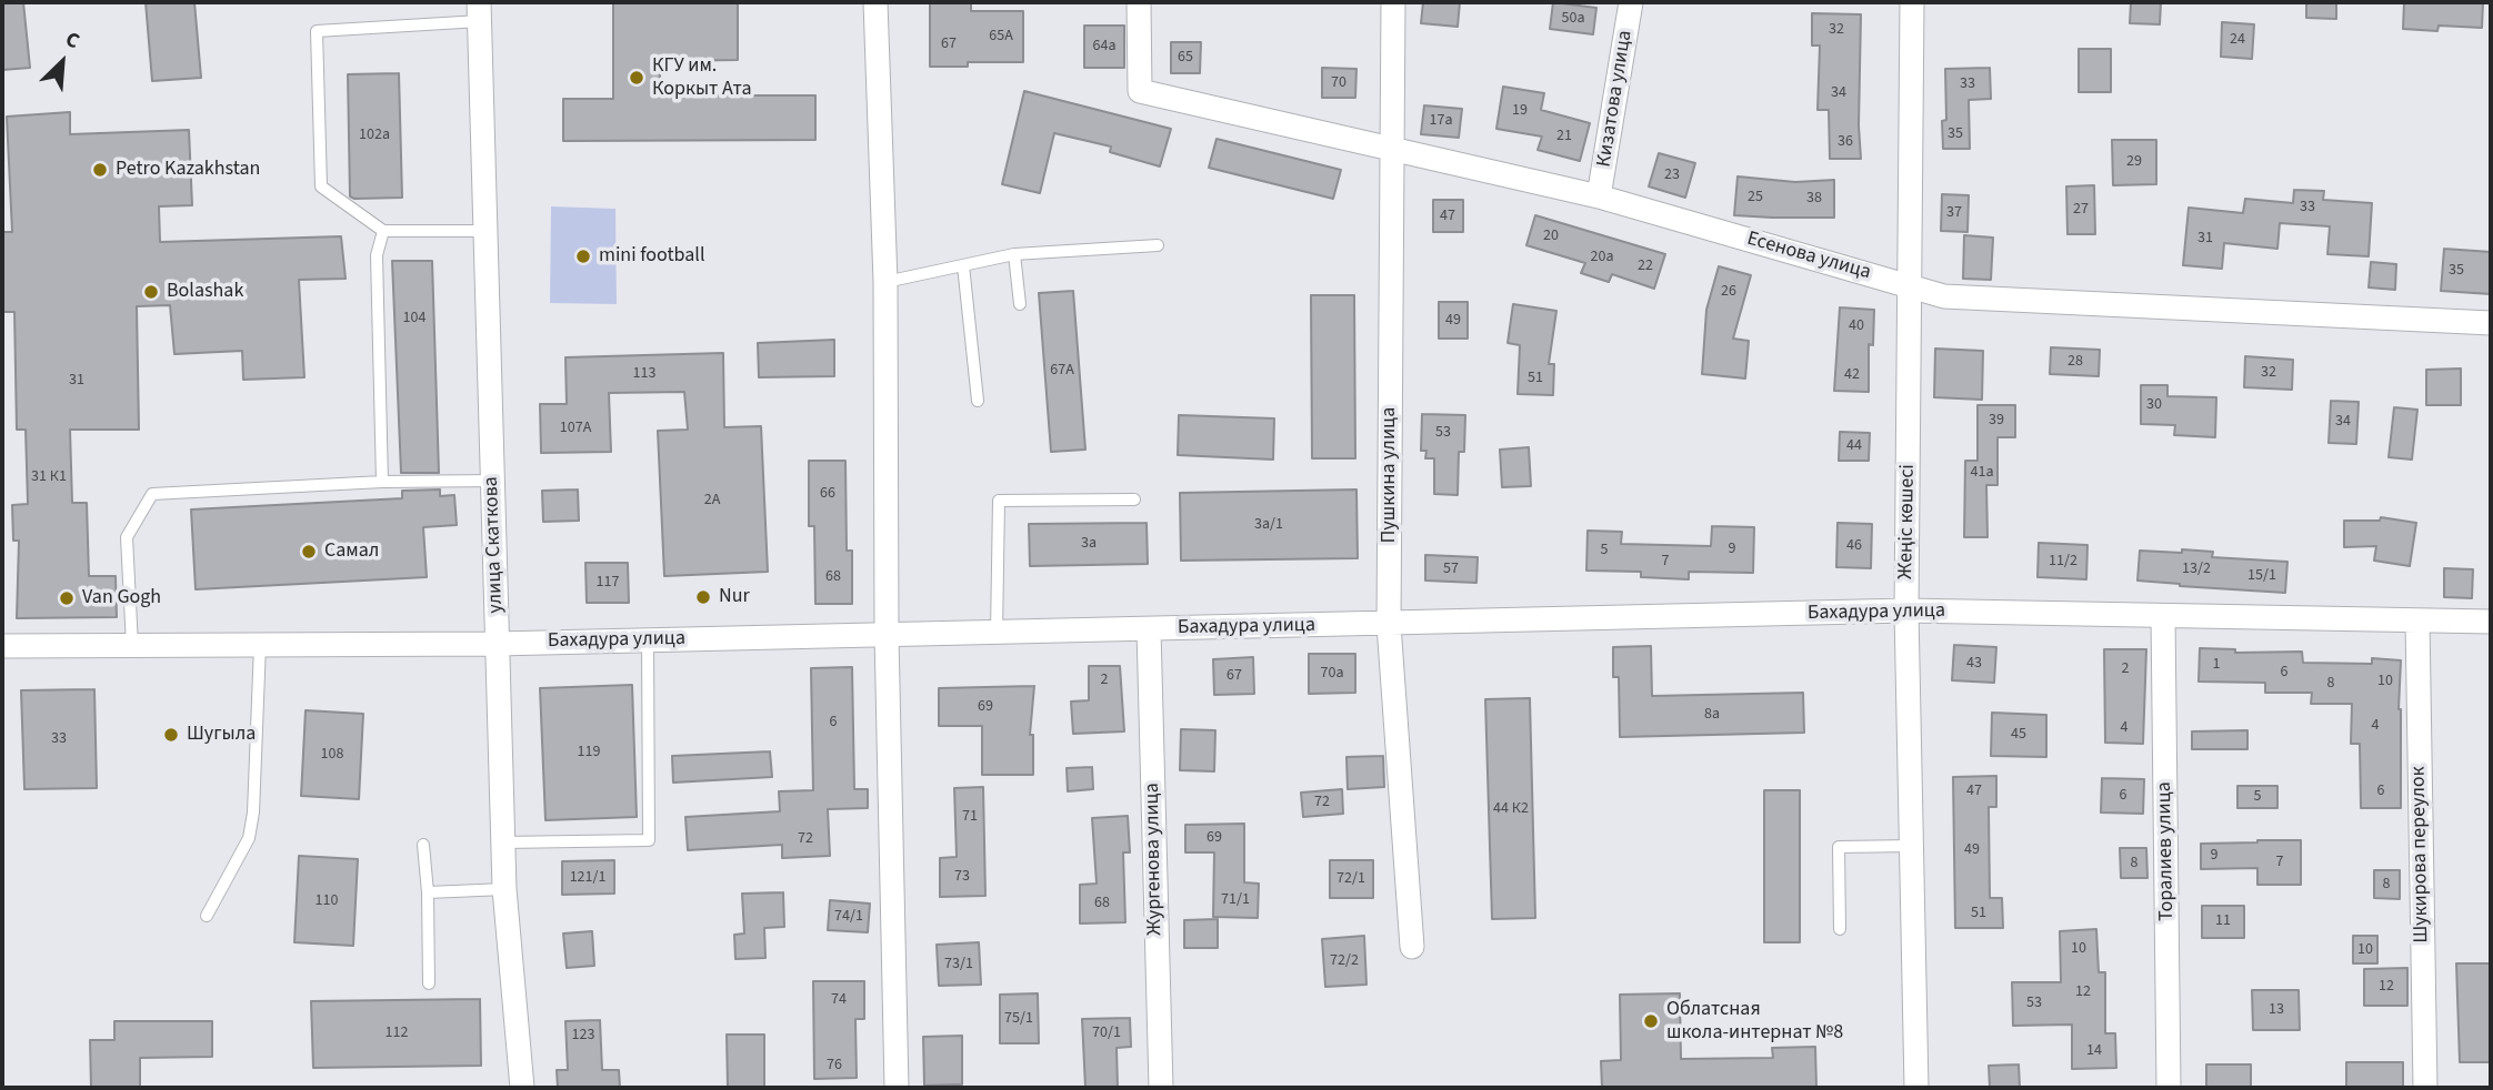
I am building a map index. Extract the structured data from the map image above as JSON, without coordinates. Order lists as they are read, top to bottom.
{
  "streets": {
    "street": [
      "Кизатова улица",
      "Есенова улица",
      "Пушкина улица",
      "Жеңіс көшесі",
      "улица Скаткова",
      "Бахадура улица",
      "Торалиев улица",
      "Шукирова переулок",
      "Жургенова улица"
    ]
  },
  "crossings": [
    ["Кизатова улица", "Есенова улица"],
    ["Есенова улица", "Пушкина улица"],
    ["Есенова улица", "Жеңіс көшесі"],
    ["Пушкина улица", "Бахадура улица"],
    ["Жеңіс көшесі", "Бахадура улица"],
    ["улица Скаткова", "Бахадура улица"],
    ["Бахадура улица", "Торалиев улица"],
    ["Бахадура улица", "Шукирова переулок"],
    ["Бахадура улица", "Жургенова улица"]
  ],
  "places": [
    "КГУ им. Коркыт Ата",
    "Petro Kazakhstan",
    "mini football",
    "Bolashak",
    "Самал",
    "Nur",
    "Van Gogh",
    "Шугыла",
    "Облатсная школа-интернат №8"
  ],
  "house_numbers": [
    "50а",
    "32",
    "65А",
    "24",
    "67",
    "64а",
    "65",
    "70",
    "33",
    "34",
    "19",
    "17а",
    "35",
    "102а",
    "21",
    "36",
    "29",
    "23",
    "25",
    "38",
    "33",
    "27",
    "37",
    "47",
    "20",
    "31",
    "20а",
    "22",
    "35",
    "26",
    "104",
    "49",
    "40",
    "28",
    "67А",
    "32",
    "113",
    "42",
    "51",
    "31",
    "30",
    "39",
    "34",
    "107А",
    "53",
    "44",
    "41а",
    "31 К1",
    "66",
    "2А",
    "3а/1",
    "3а",
    "46",
    "9",
    "5",
    "7",
    "11/2",
    "57",
    "13/2",
    "15/1",
    "68",
    "117",
    "43",
    "1",
    "2",
    "6",
    "70а",
    "67",
    "2",
    "10",
    "8",
    "69",
    "8а",
    "6",
    "4",
    "4",
    "45",
    "33",
    "119",
    "108",
    "47",
    "6",
    "6",
    "5",
    "72",
    "44 К2",
    "71",
    "69",
    "72",
    "49",
    "9",
    "7",
    "8",
    "73",
    "121/1",
    "72/1",
    "8",
    "71/1",
    "110",
    "68",
    "51",
    "74/1",
    "11",
    "10",
    "10",
    "72/2",
    "73/1",
    "12",
    "12",
    "74",
    "53",
    "13",
    "75/1",
    "112",
    "70/1",
    "123",
    "14",
    "76"
  ],
  "north": "top right"
}
